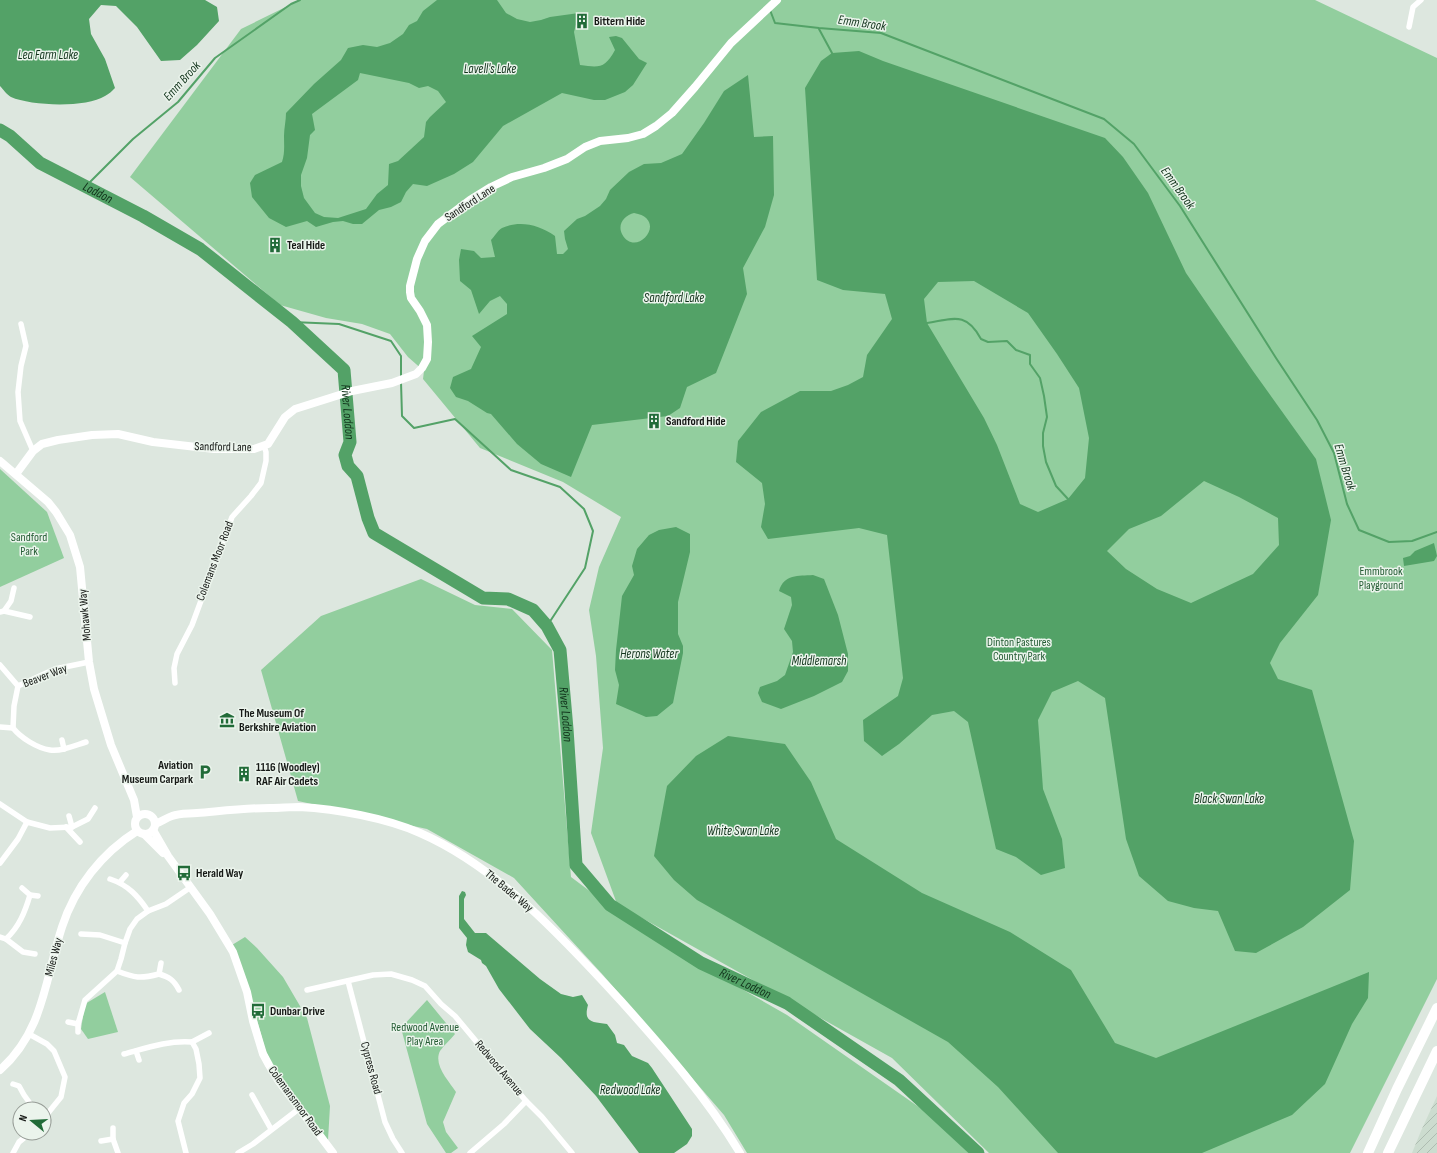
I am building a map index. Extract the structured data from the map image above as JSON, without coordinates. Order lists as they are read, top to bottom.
{
  "streets": {
    "street": [
      "Sandford Lane",
      "Colemans Moor Road",
      "Mohawk Way",
      "Beaver Way",
      "The Bader Way",
      "Miles Way",
      "Cypress Road",
      "Redwood Avenue",
      "Colemansmoor Road"
    ]
  },
  "crossings": [
    ["Sandford Lane", "Colemans Moor Road"],
    ["Sandford Lane", "Mohawk Way"],
    ["Mohawk Way", "Beaver Way"],
    ["Mohawk Way", "The Bader Way"],
    ["Mohawk Way", "Miles Way"],
    ["Mohawk Way", "Colemansmoor Road"],
    ["The Bader Way", "Miles Way"],
    ["The Bader Way", "Colemansmoor Road"],
    ["Miles Way", "Colemansmoor Road"],
    ["Cypress Road", "Redwood Avenue"]
  ],
  "water": [
    "Emm Brook",
    "Lea Farm Lake",
    "Lavell's Lake",
    "Loddon",
    "Sandford Lake",
    "River Loddon",
    "Herons Water",
    "Middlemarsh",
    "Black Swan Lake",
    "White Swan Lake",
    "Redwood Lake"
  ],
  "parks": [
    "Sandford Park",
    "Emmbrook Playground",
    "Dinton Pastures Country Park",
    "Redwood Avenue Play Area"
  ],
  "places": {
    "building": [
      "Bittern Hide",
      "Teal Hide",
      "Sandford Hide",
      "1116 (Woodley) RAF Air Cadets"
    ],
    "museum": ["The Museum Of Berkshire Aviation"],
    "parking": ["Aviation Museum Carpark"],
    "bus stop": ["Herald Way", "Dunbar Drive"]
  },
  "north": "left"
}
